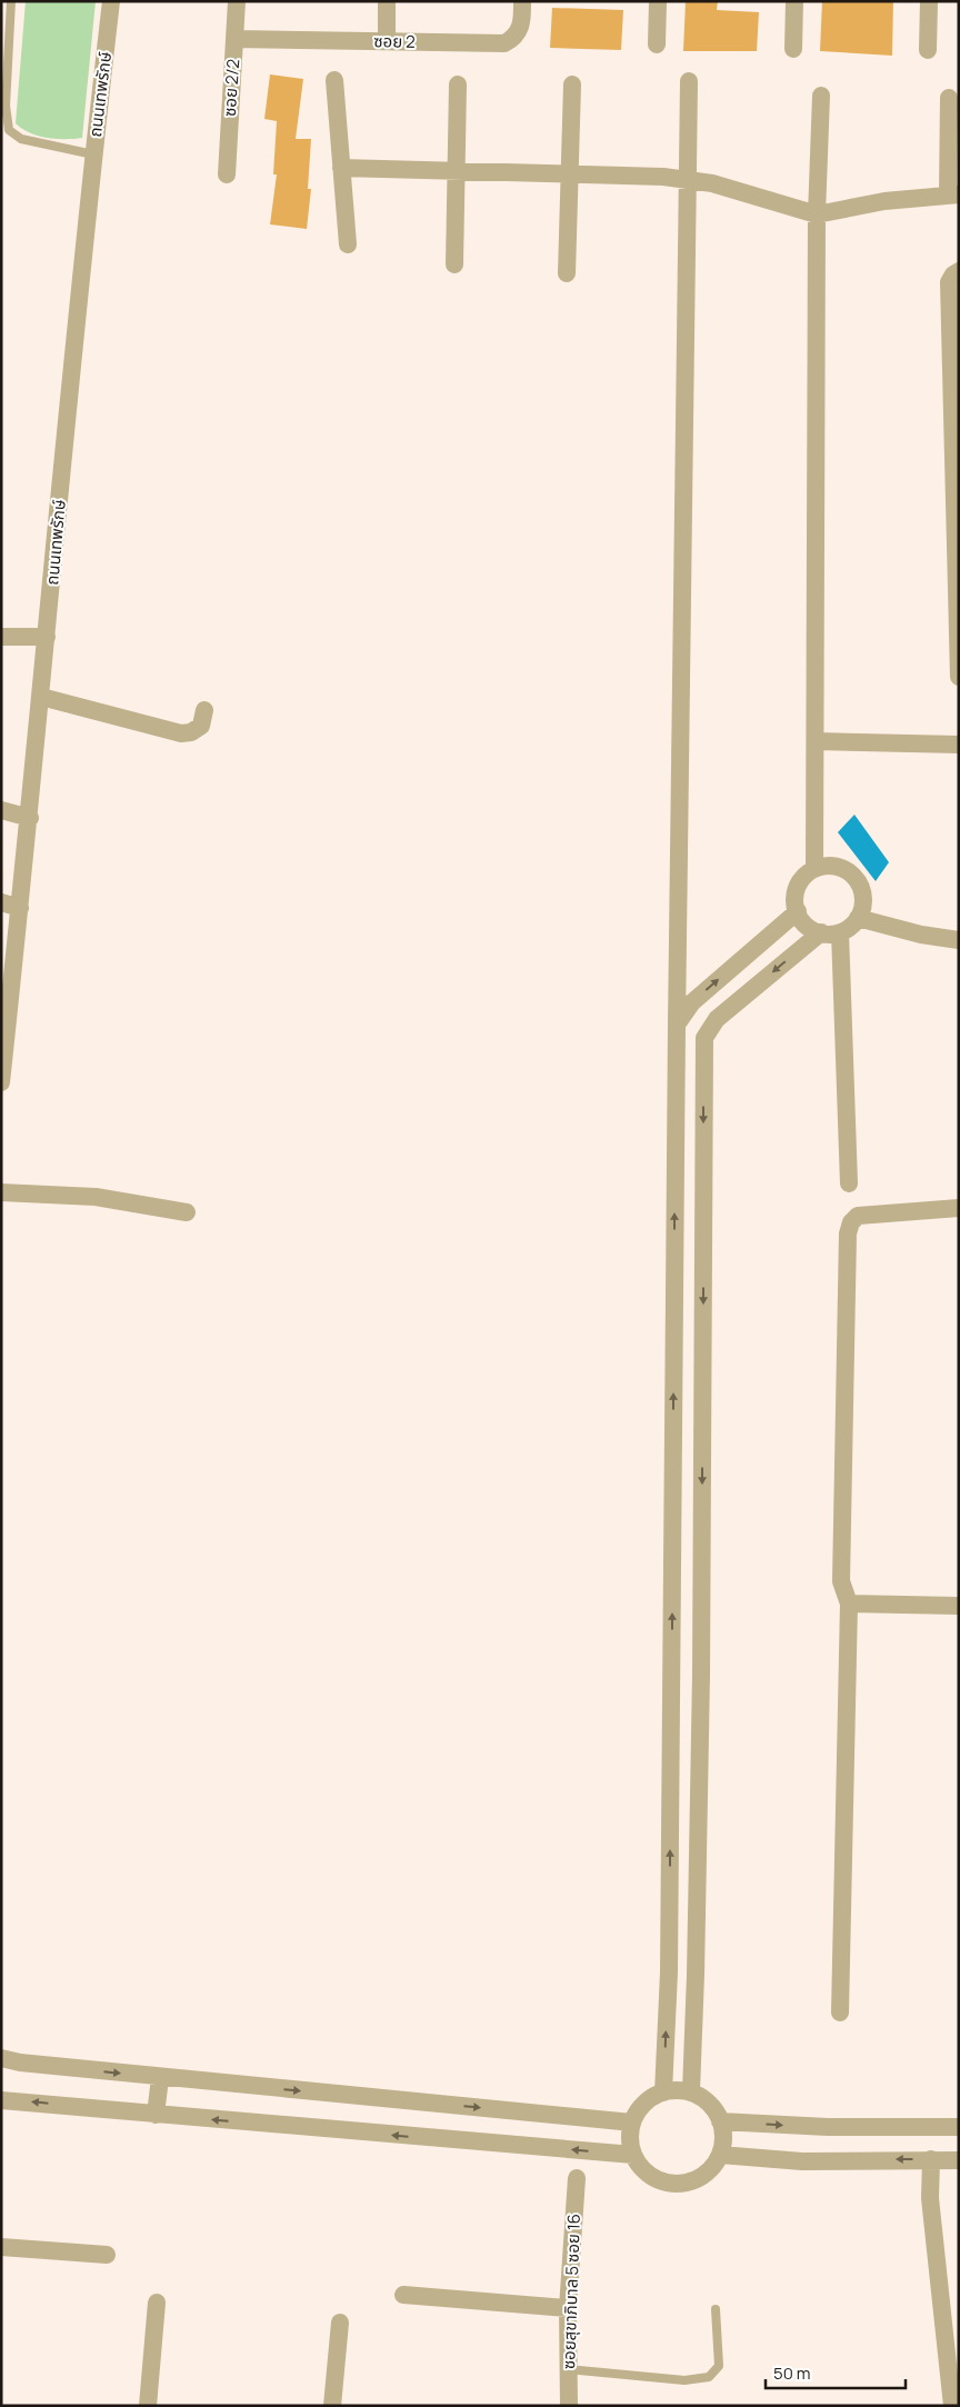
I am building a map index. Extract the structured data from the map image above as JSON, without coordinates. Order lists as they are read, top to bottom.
{
  "streets": {
    "street": [
      "ซอย 2",
      "ซอย 2/2",
      "ถนนเทพรักษ์",
      "ซอยสุขาภิบาล 5 ซอย 16"
    ]
  },
  "crossings": [
    ["ซอย 2", "ซอย 2/2"]
  ],
  "scale_bar": "50 m"
}
